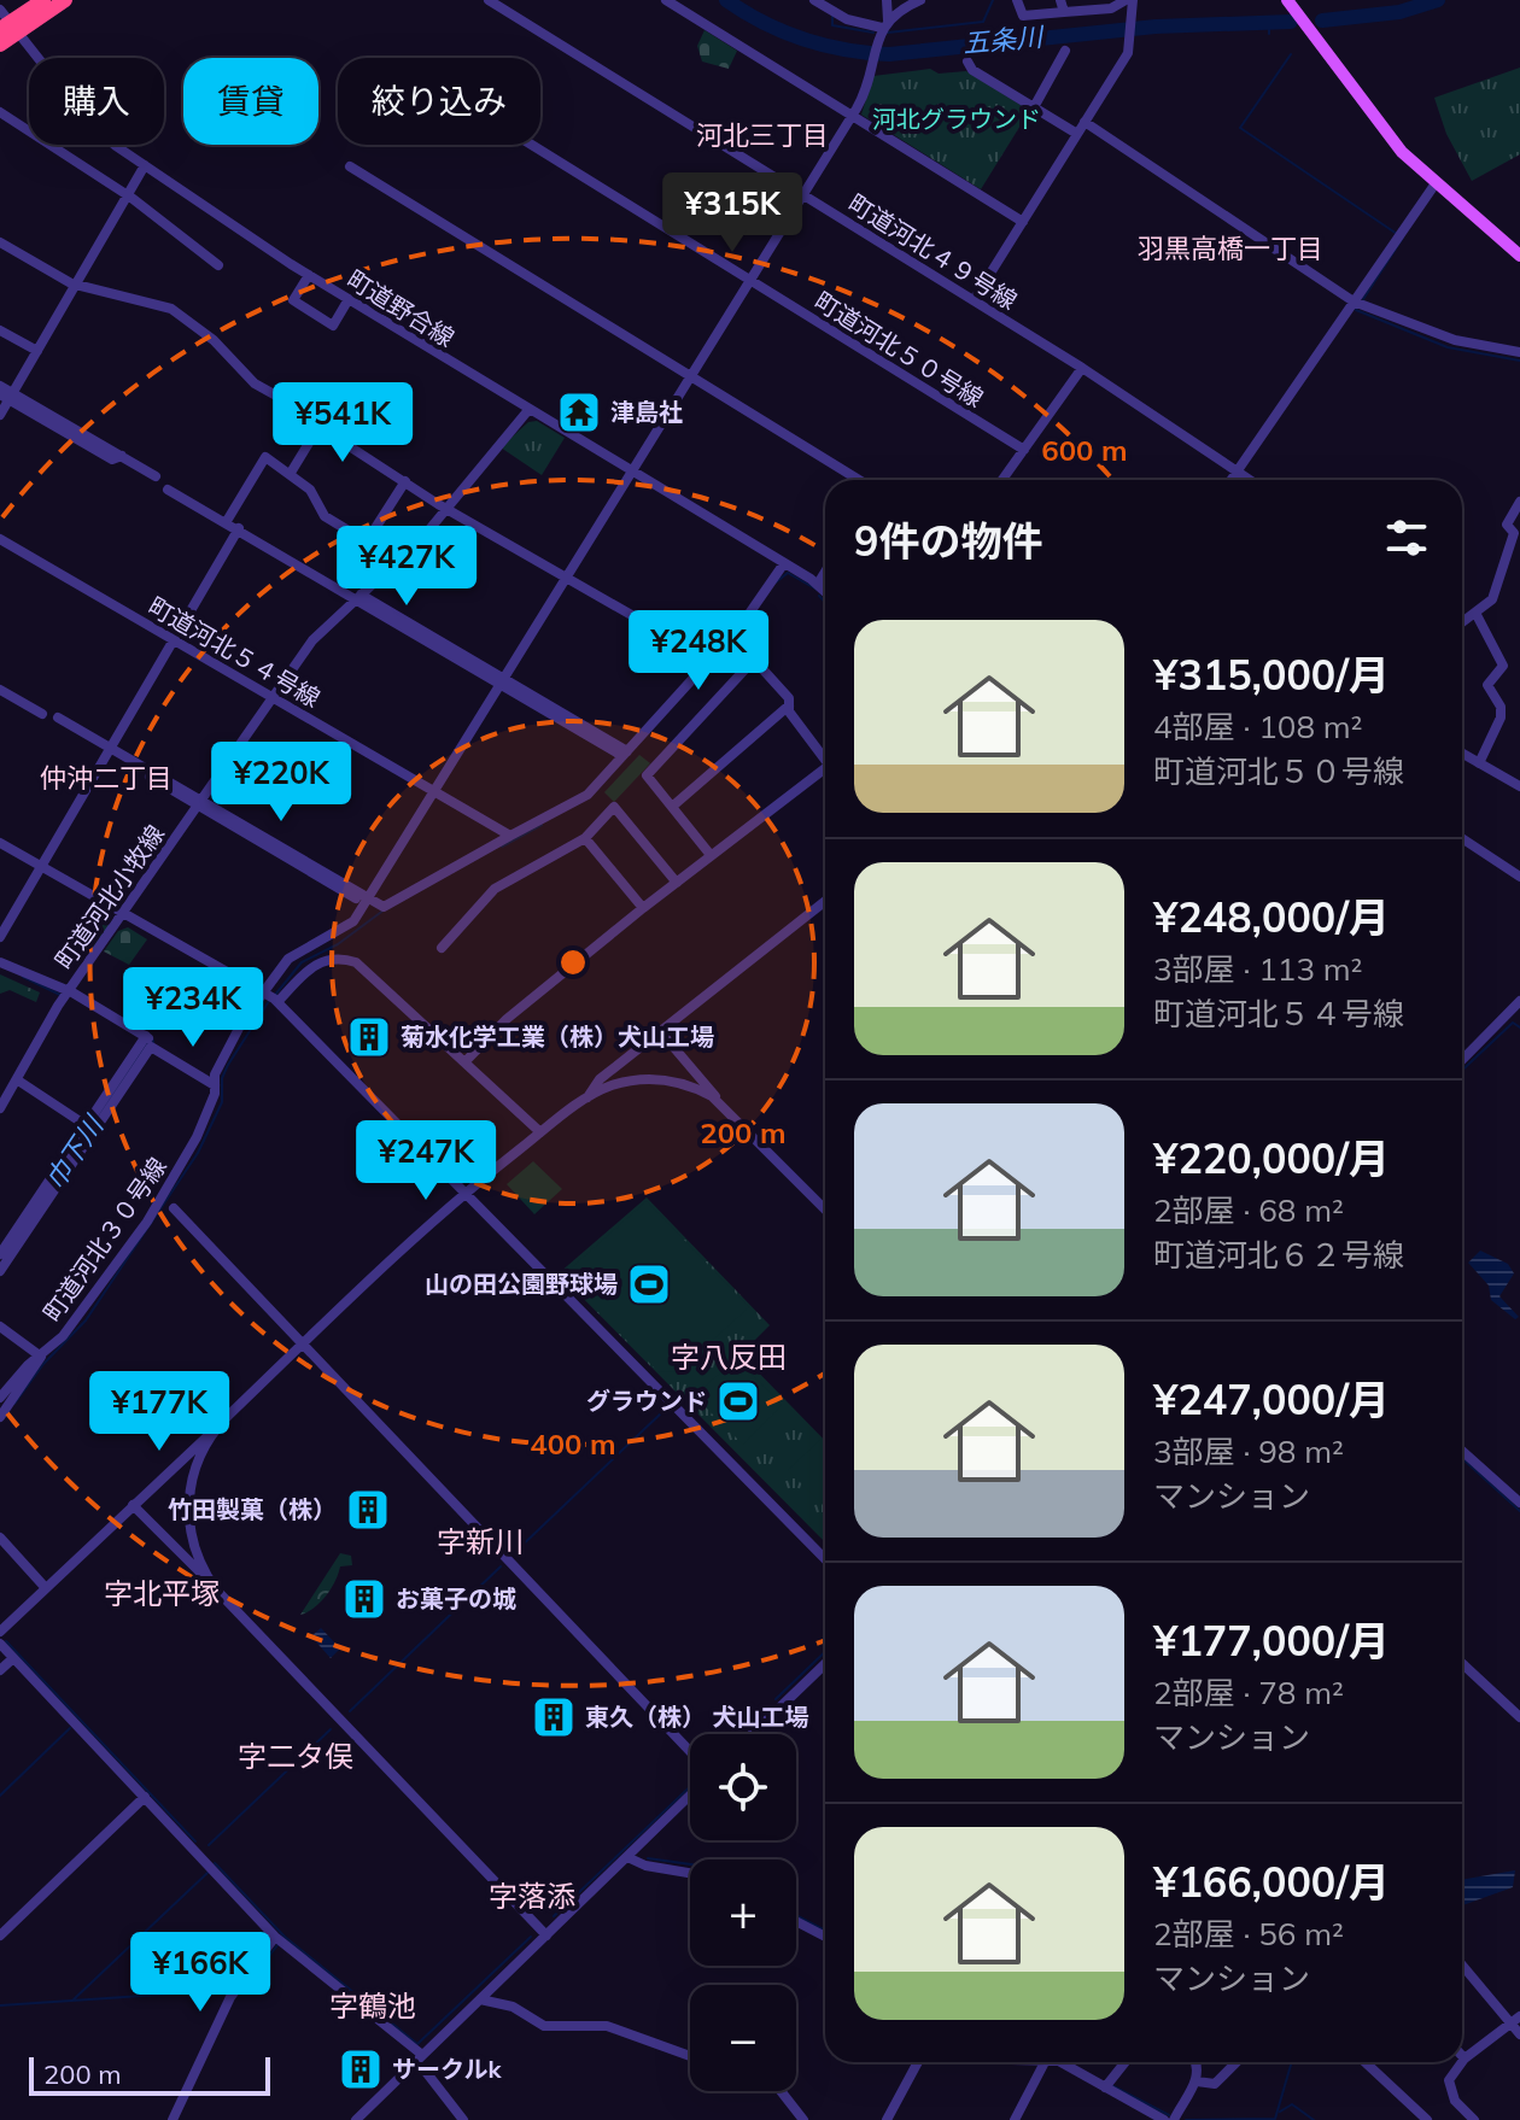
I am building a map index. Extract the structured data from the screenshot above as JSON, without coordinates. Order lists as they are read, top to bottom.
{
  "streets": {
    "street": [
      "町道河北４９号線",
      "町道野合線",
      "町道河北５０号線",
      "町道河北５４号線",
      "町道河北小牧線",
      "町道河北３０号線"
    ]
  },
  "crossings": [
    ["町道野合線", "町道河北小牧線"],
    ["町道野合線", "町道河北３０号線"],
    ["町道河北５４号線", "町道河北小牧線"],
    ["町道河北５４号線", "町道河北３０号線"]
  ],
  "districts": [
    "河北三丁目",
    "羽黒高橋一丁目",
    "仲沖二丁目",
    "字八反田",
    "字新川",
    "字北平塚",
    "字二タ俣",
    "字落添",
    "字鶴池"
  ],
  "water": ["五条川", "巾下川"],
  "parks": ["河北グラウンド"],
  "places": {
    "temple": ["津島社"],
    "building": [
      "菊水化学工業（株）犬山工場",
      "竹田製菓（株）",
      "お菓子の城",
      "東久（株） 犬山工場",
      "サークルk"
    ],
    "sports": ["山の田公園野球場", "グラウンド"]
  },
  "scale_bar": "200 m",
  "page": {
    "chip": ["購入", "賃貸", "絞り込み"],
    "price": [
      "¥315K",
      "¥541K",
      "¥427K",
      "¥248K",
      "¥220K",
      "¥234K",
      "¥247K",
      "¥177K",
      "¥166K"
    ],
    "heading": "9件の物件",
    "list": [
      {
        "name": "¥315,000/月",
        "note": "4部屋 · 108 m² · 町道河北５０号線"
      },
      {
        "name": "¥248,000/月",
        "note": "3部屋 · 113 m² · 町道河北５４号線"
      },
      {
        "name": "¥220,000/月",
        "note": "2部屋 · 68 m² · 町道河北６２号線"
      },
      {
        "name": "¥247,000/月",
        "note": "3部屋 · 98 m² · マンション"
      },
      {
        "name": "¥177,000/月",
        "note": "2部屋 · 78 m² · マンション"
      },
      {
        "name": "¥166,000/月",
        "note": "2部屋 · 56 m² · マンション"
      }
    ],
    "map_buttons": ["+", "−"],
    "scale": "200 m"
  },
  "rings": ["600 m", "200 m", "400 m"]
}
